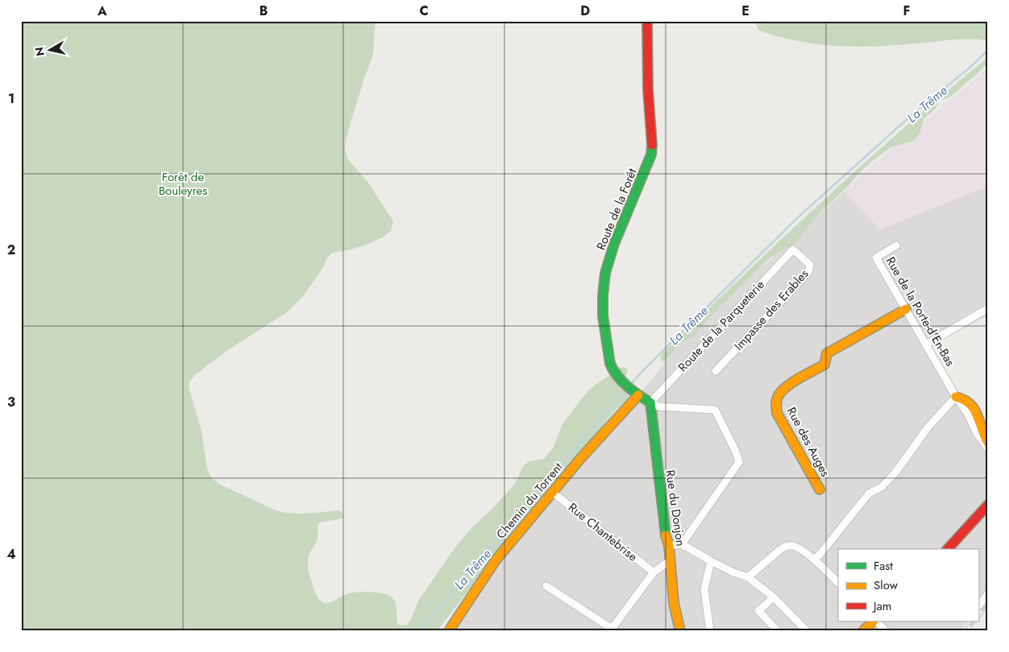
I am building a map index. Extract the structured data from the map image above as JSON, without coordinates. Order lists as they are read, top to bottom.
{
  "streets": {
    "street": [
      "Route de la Forêt",
      "Impasse des Erables",
      "Rue de la Porte-d'En-Bas",
      "Route de la Parqueterie",
      "Rue des Auges",
      "Chemin du Torrent",
      "Rue du Donjon",
      "Rue Chantebrise"
    ]
  },
  "crossings": [
    ["Route de la Forêt", "Chemin du Torrent"],
    ["Impasse des Erables", "Route de la Parqueterie"],
    ["Rue de la Porte-d'En-Bas", "Rue des Auges"],
    ["Route de la Parqueterie", "Rue du Donjon"],
    ["Chemin du Torrent", "Rue Chantebrise"]
  ],
  "water": ["La Trême"],
  "parks": ["Forêt de Bouleyres"],
  "legend": ["Fast", "Slow", "Jam"],
  "north": "left",
  "grid": {
    "columns": [
      "A",
      "B",
      "C",
      "D",
      "E",
      "F"
    ],
    "rows": [
      "1",
      "2",
      "3",
      "4"
    ]
  }
}
